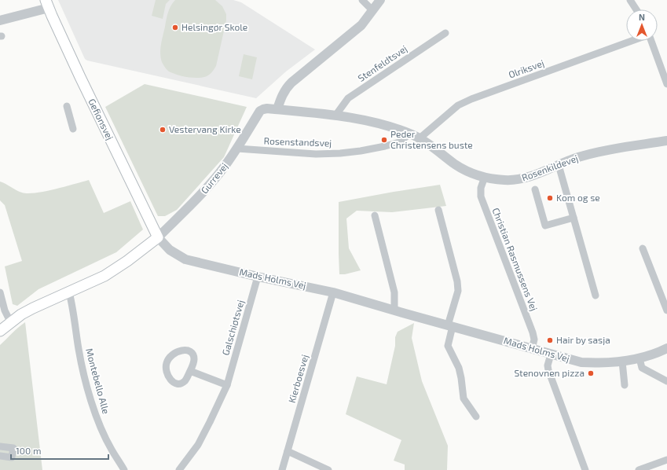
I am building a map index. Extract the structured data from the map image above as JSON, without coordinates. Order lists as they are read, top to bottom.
{
  "streets": {
    "main road": ["Gefionsvej", "Gurrevej"],
    "street": [
      "Stenfeldtsvej",
      "Olriksvej",
      "Rosenstandsvej",
      "Rosenkildevej",
      "Christian Rasmussens Vej",
      "Mads Holms Vej",
      "Galschiøtsvej",
      "Kierboesvej",
      "Montebello Alle"
    ]
  },
  "crossings": [
    ["Stenfeldtsvej", "Rosenkildevej"],
    ["Olriksvej", "Rosenkildevej"],
    ["Gefionsvej", "Gurrevej"],
    ["Gefionsvej", "Mads Holms Vej"],
    ["Rosenstandsvej", "Rosenkildevej"],
    ["Rosenstandsvej", "Gurrevej"],
    ["Rosenkildevej", "Gurrevej"],
    ["Rosenkildevej", "Christian Rasmussens Vej"],
    ["Gurrevej", "Mads Holms Vej"],
    ["Gurrevej", "Montebello Alle"],
    ["Christian Rasmussens Vej", "Mads Holms Vej"],
    ["Mads Holms Vej", "Galschiøtsvej"],
    ["Mads Holms Vej", "Kierboesvej"]
  ],
  "places": [
    "Helsingør Skole",
    "Vestervang Kirke",
    "Peder Christensens buste",
    "Kom og se",
    "Hair by sasja",
    "Stenovnen pizza"
  ],
  "scale_bar": "100 m",
  "north": "top"
}
